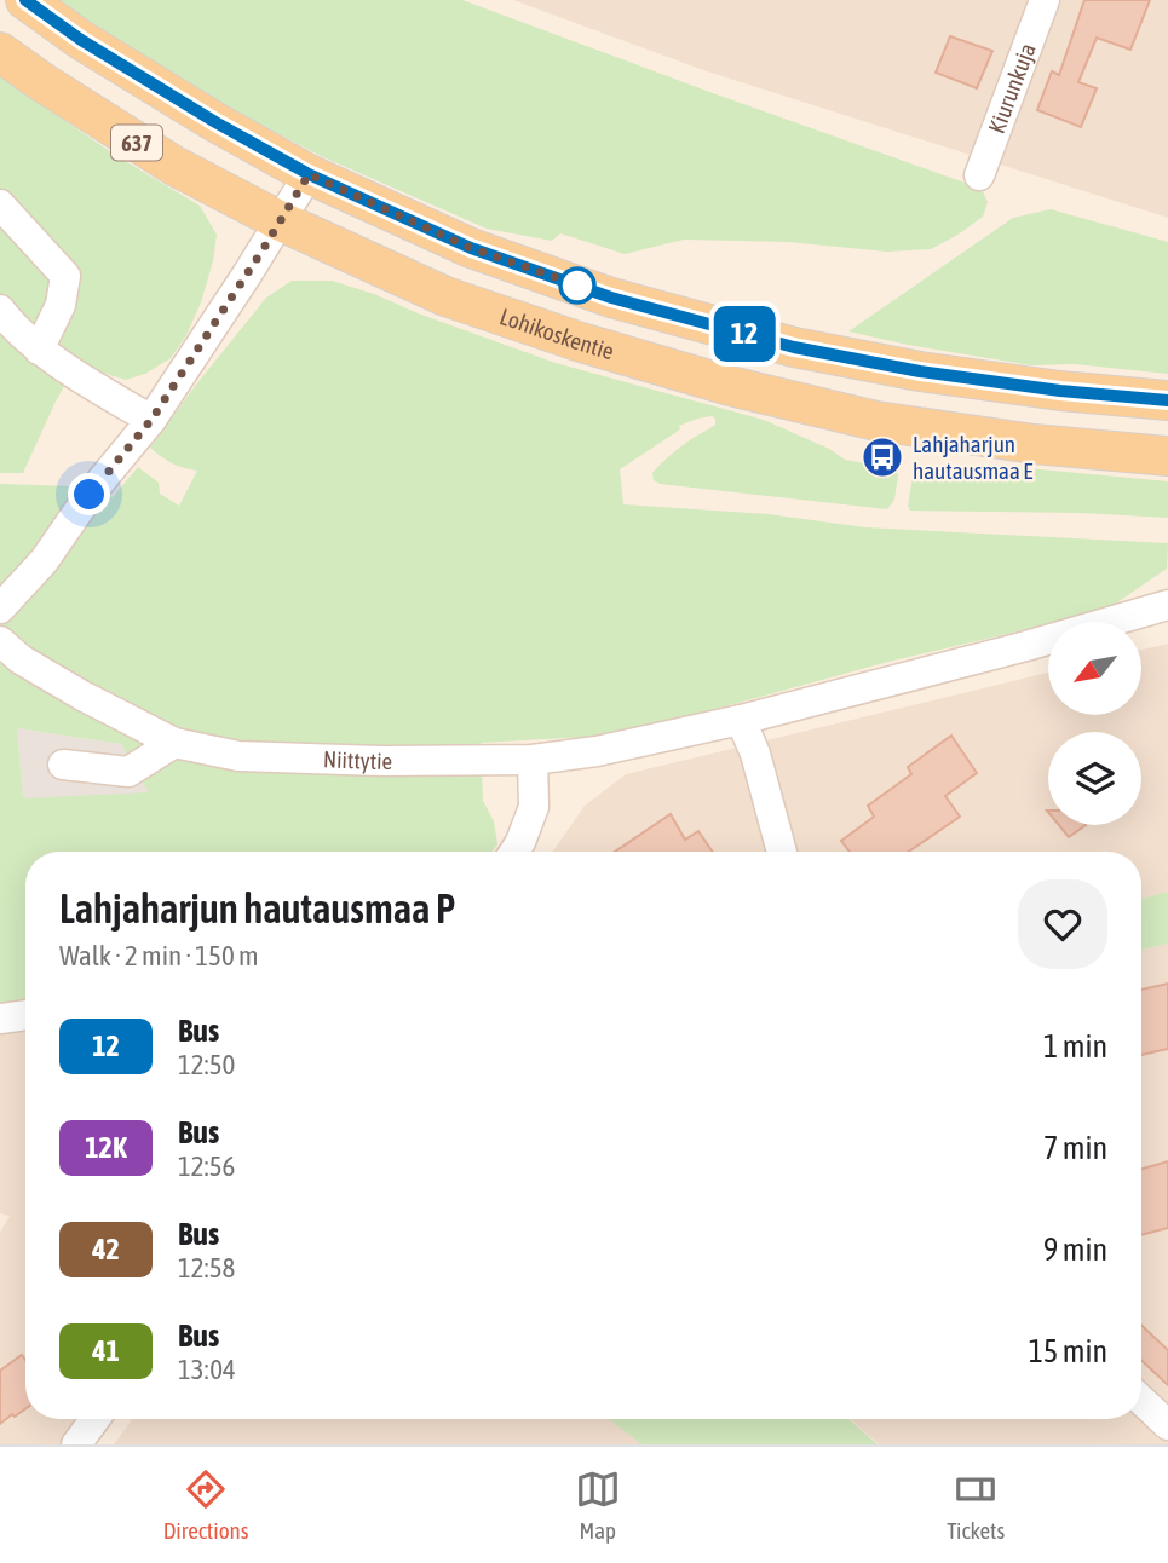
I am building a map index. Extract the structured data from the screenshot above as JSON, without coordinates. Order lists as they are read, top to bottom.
{
  "streets": {
    "main road": ["637", "Lohikoskentie"],
    "street": ["Kiurunkuja", "Niittytie"]
  },
  "places": {
    "bus stop": ["Lahjaharjun hautausmaa E"]
  },
  "lines": ["bus line 12"],
  "north": "bottom left",
  "page": {
    "on_map": "12",
    "heading": ["Lahjaharjun hautausmaa P", "Walk · 2 min · 150 m"],
    "list": [
      {
        "mark": "12",
        "name": "Bus",
        "note": "12:50",
        "value": "1 min"
      },
      {
        "mark": "12K",
        "name": "Bus",
        "note": "12:56",
        "value": "7 min"
      },
      {
        "mark": "42",
        "name": "Bus",
        "note": "12:58",
        "value": "9 min"
      },
      {
        "mark": "41",
        "name": "Bus",
        "note": "13:04",
        "value": "15 min"
      }
    ],
    "tabs": ["Directions", "Map", "Tickets"]
  }
}
